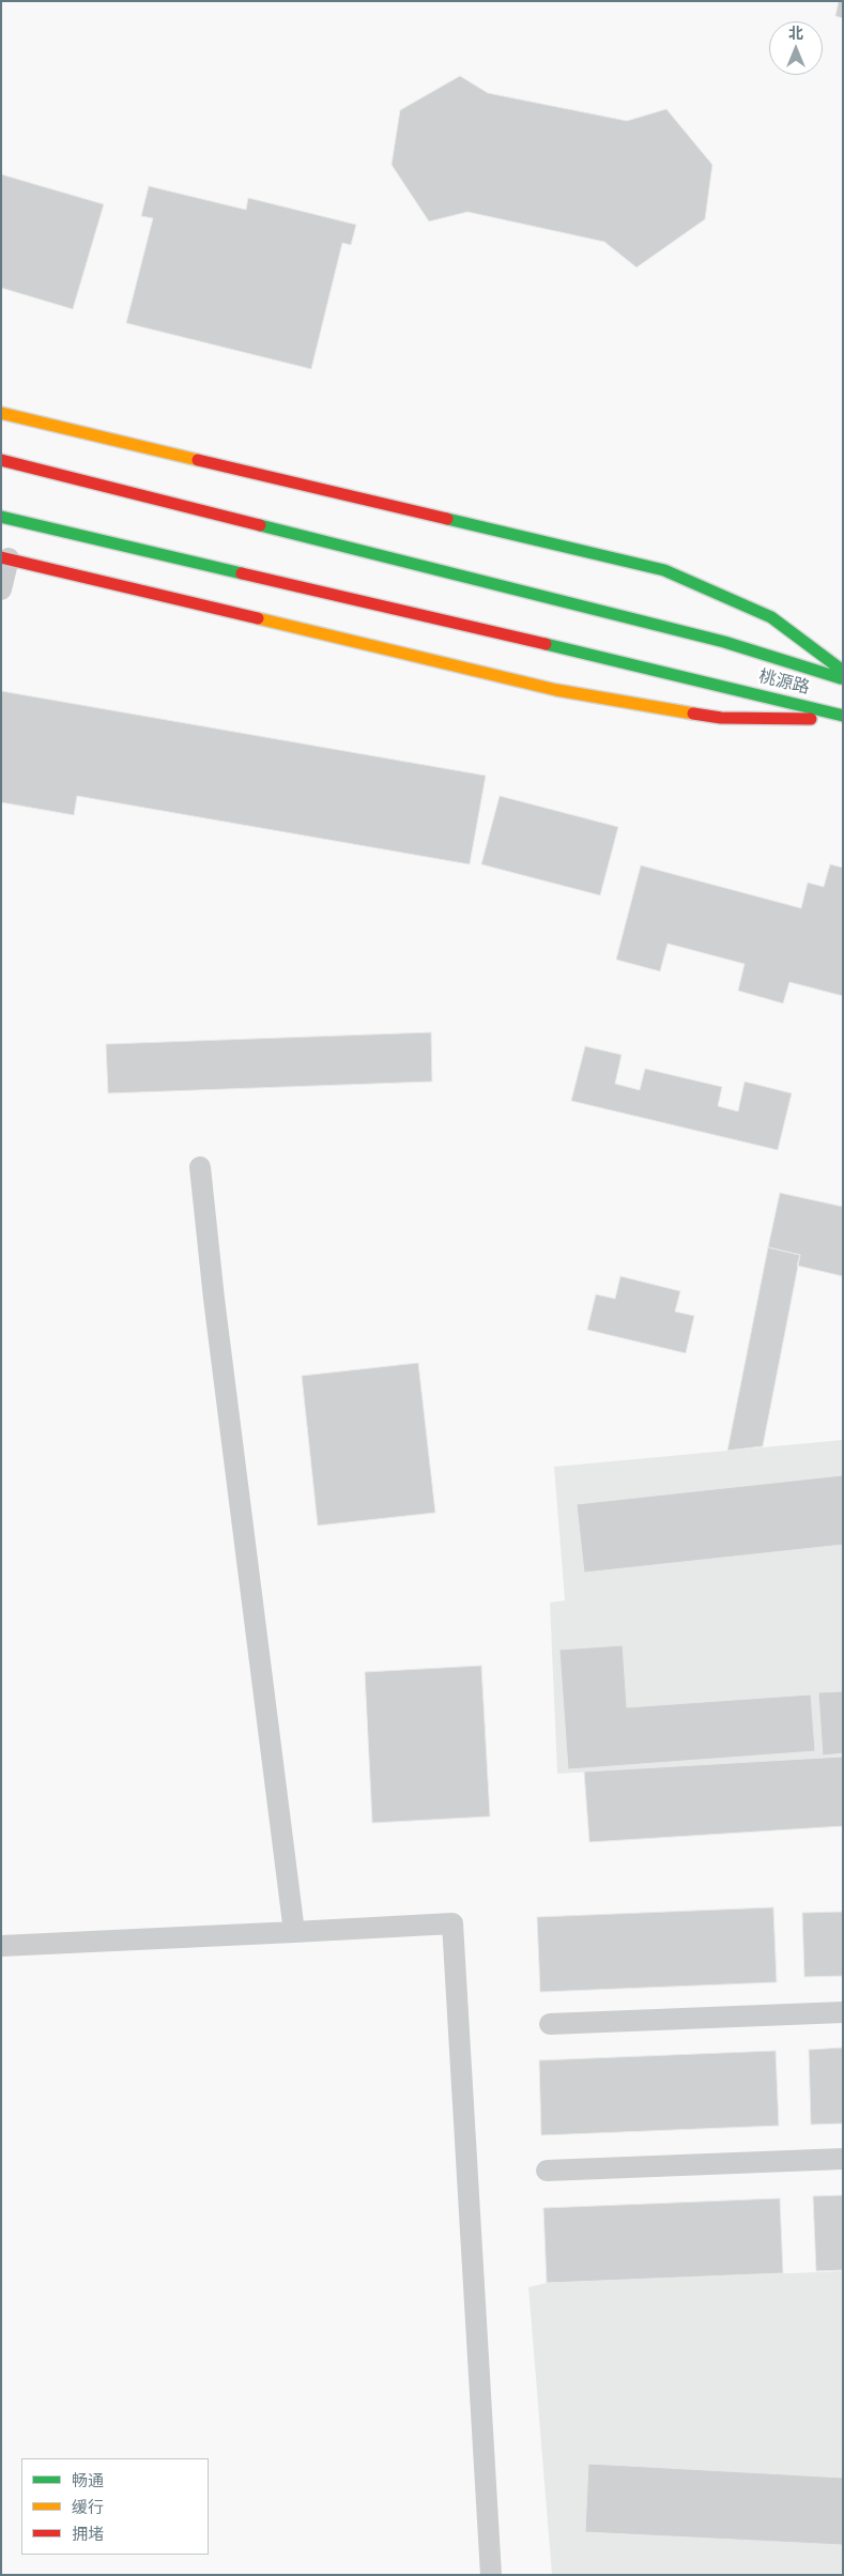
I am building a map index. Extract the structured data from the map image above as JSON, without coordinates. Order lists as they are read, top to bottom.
{
  "streets": {
    "main road": ["桃源路"]
  },
  "legend": ["畅通", "缓行", "拥堵"],
  "north": "top"
}
